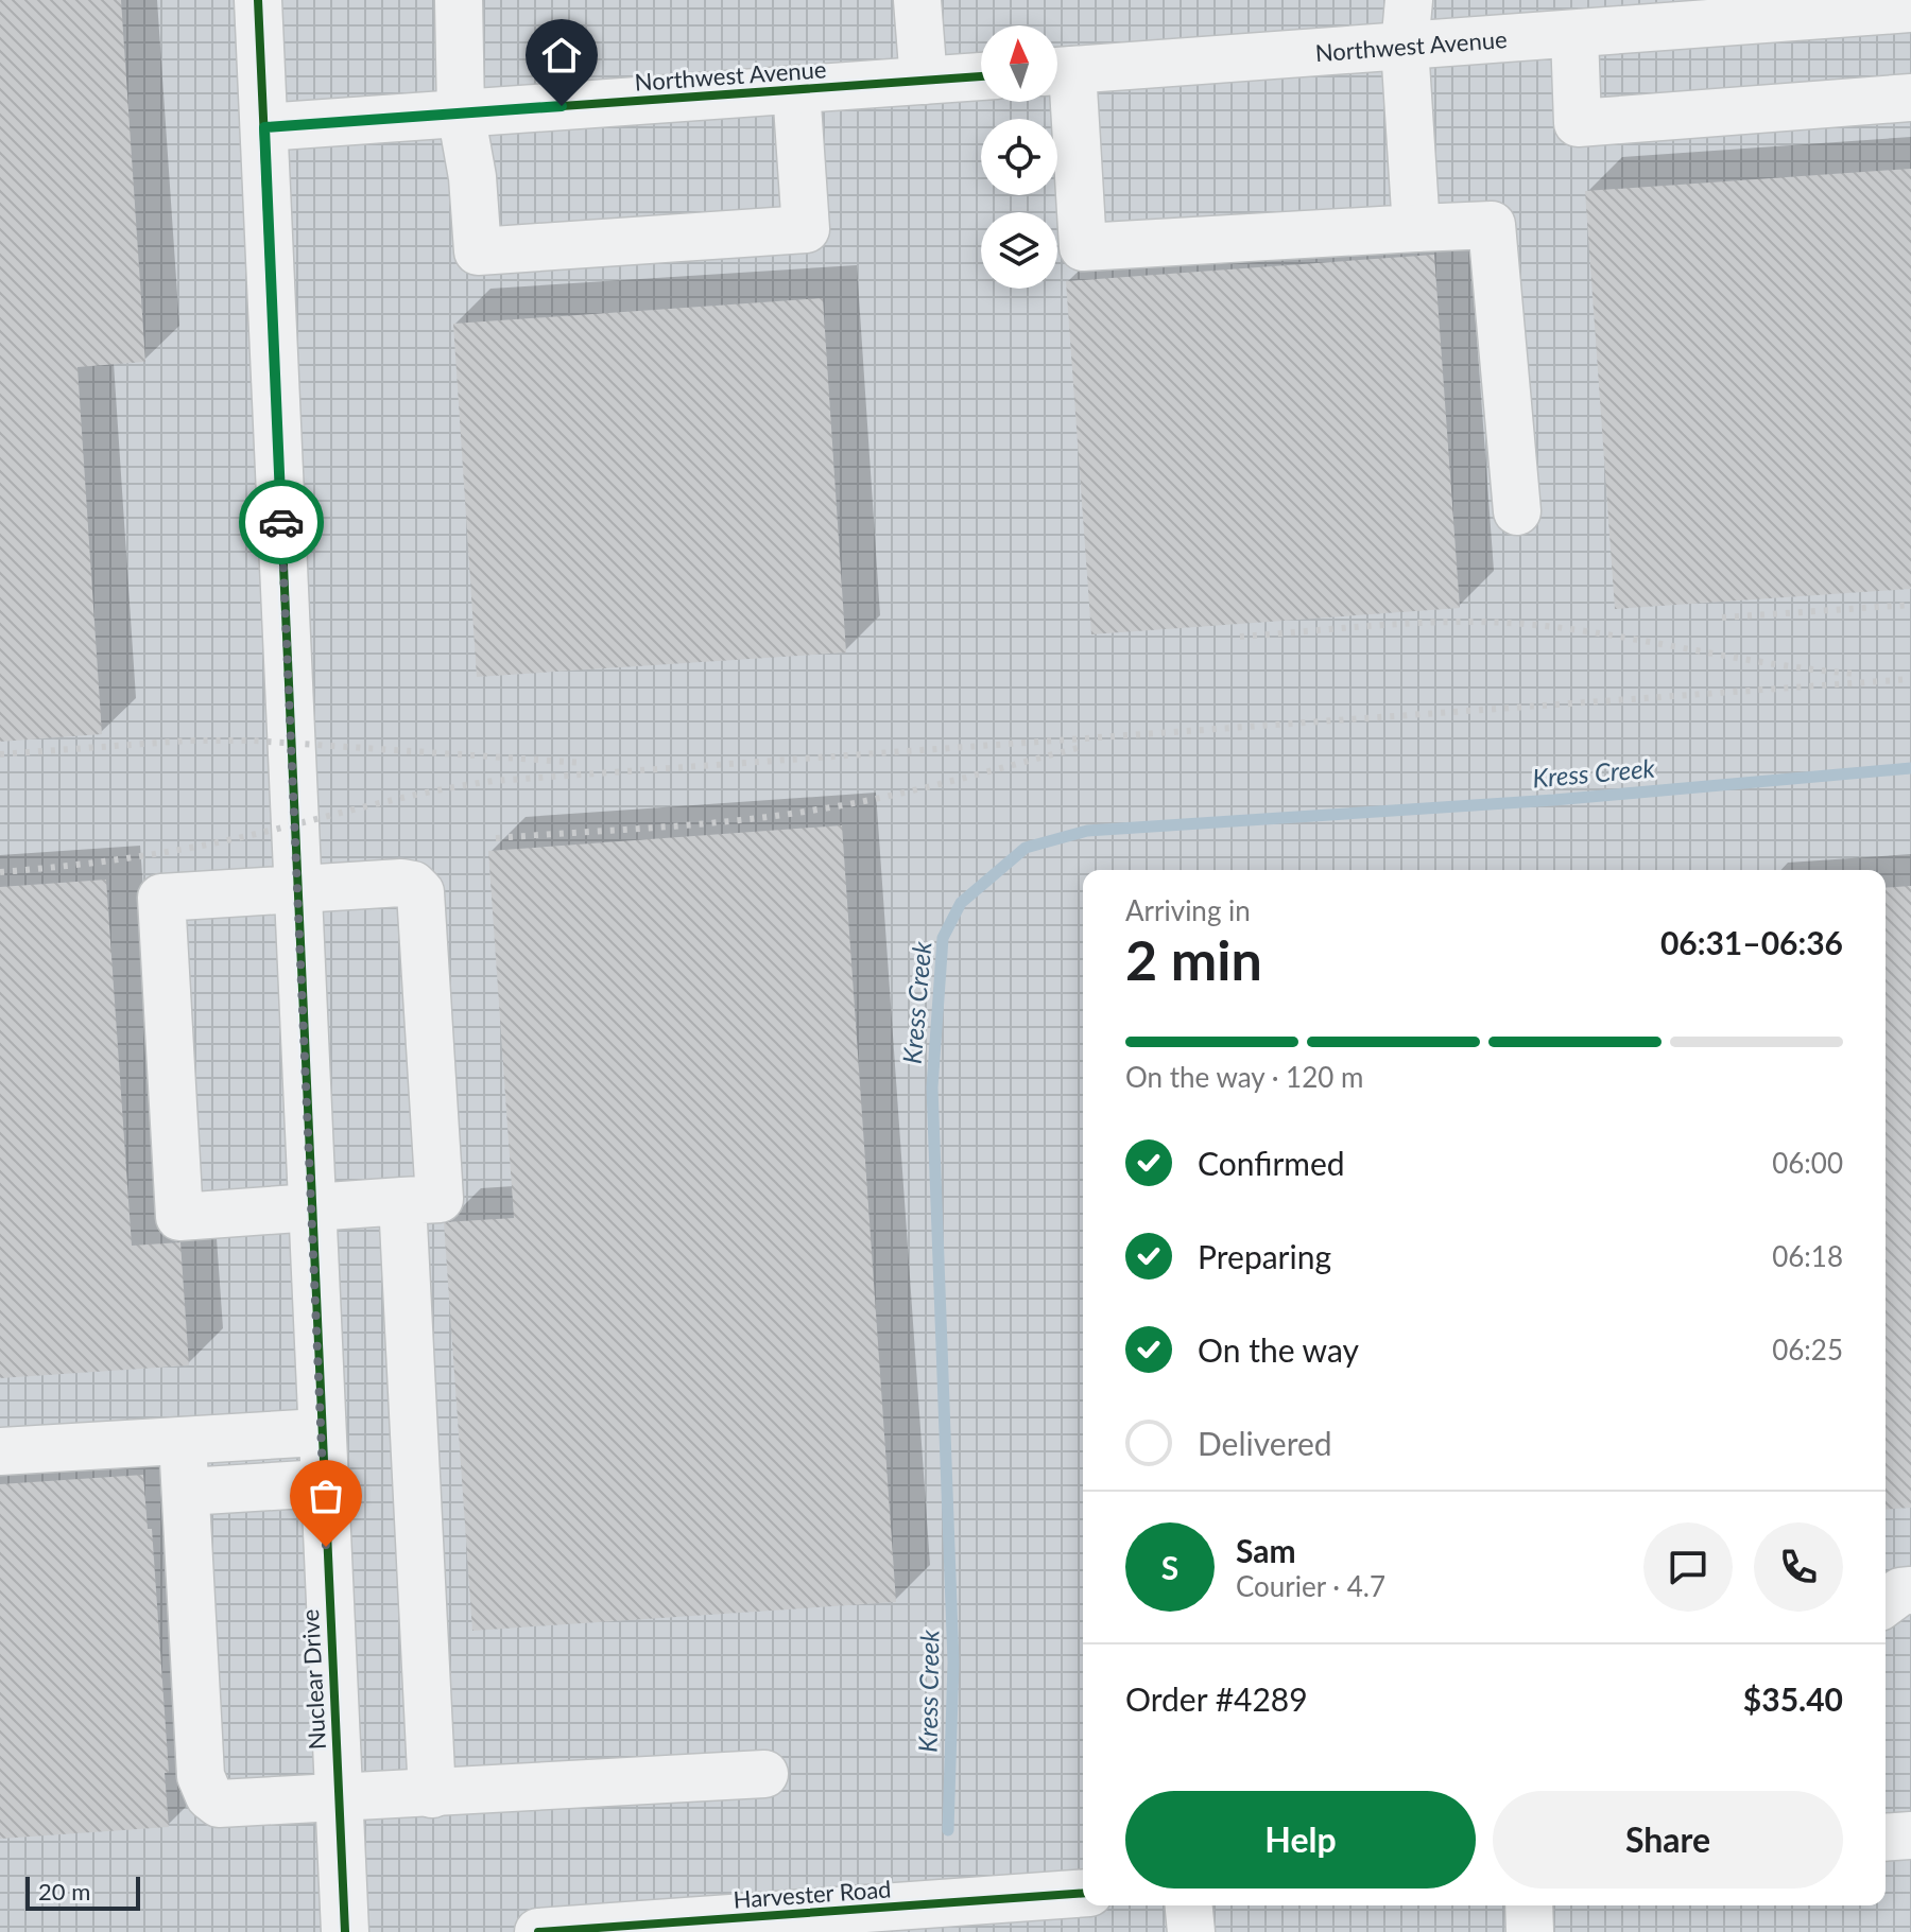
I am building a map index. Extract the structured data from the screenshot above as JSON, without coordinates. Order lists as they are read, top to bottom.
{
  "streets": {
    "street": ["Northwest Avenue", "Nuclear Drive", "Harvester Road"]
  },
  "crossings": [
    ["Northwest Avenue", "Nuclear Drive"]
  ],
  "water": ["Kress Creek"],
  "scale_bar": "20 m",
  "north": "top",
  "page": {
    "heading": ["2 min", "Arriving in", "06:31–06:36"],
    "panel": [
      "Sam",
      "Courier · 4.7",
      "Order #4289",
      "$35.40"
    ],
    "bar": "On the way · 120 m",
    "list": [
      ["Confirmed", "06:00"],
      ["Preparing", "06:18"],
      ["On the way", "06:25"],
      "Delivered"
    ],
    "round": "S",
    "buttons": ["Help", "Share"],
    "scale": "20 m"
  }
}
